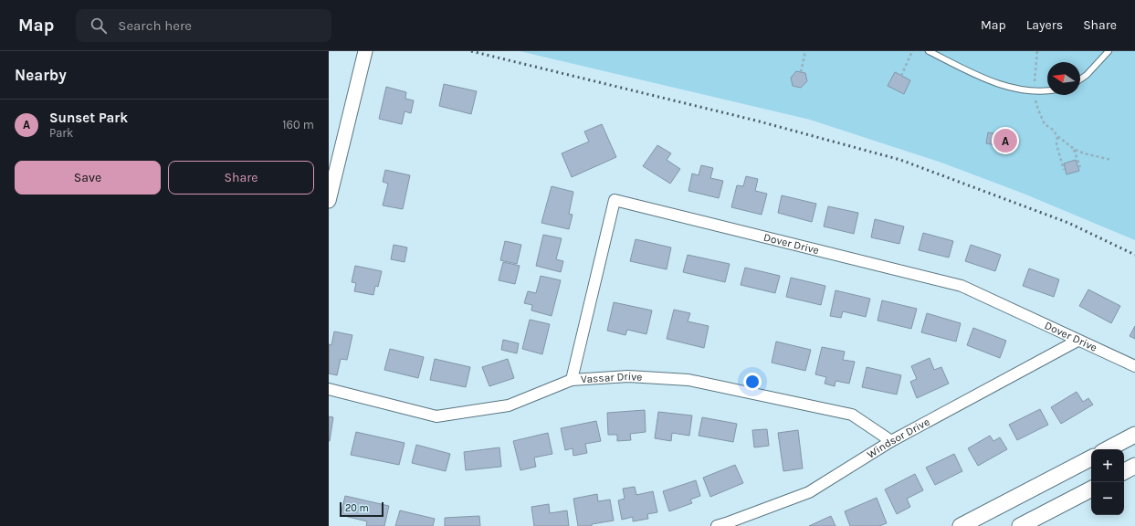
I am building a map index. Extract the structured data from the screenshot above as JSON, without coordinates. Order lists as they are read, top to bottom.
{
  "streets": {
    "street": ["Dover Drive", "Vassar Drive", "Windsor Drive"]
  },
  "crossings": [
    ["Dover Drive", "Vassar Drive"],
    ["Dover Drive", "Windsor Drive"],
    ["Vassar Drive", "Windsor Drive"]
  ],
  "scale_bar": "20 m",
  "north": "left",
  "page": {
    "header": "Map",
    "search": "Search here",
    "nav": ["Map", "Layers", "Share"],
    "heading": "Nearby",
    "list": [
      {
        "mark": "A",
        "name": "Sunset Park",
        "note": "Park",
        "value": "160 m"
      }
    ],
    "pins": "A",
    "buttons": ["Save", "Share"],
    "map_buttons": ["+", "−"],
    "scale": "20 m"
  }
}
